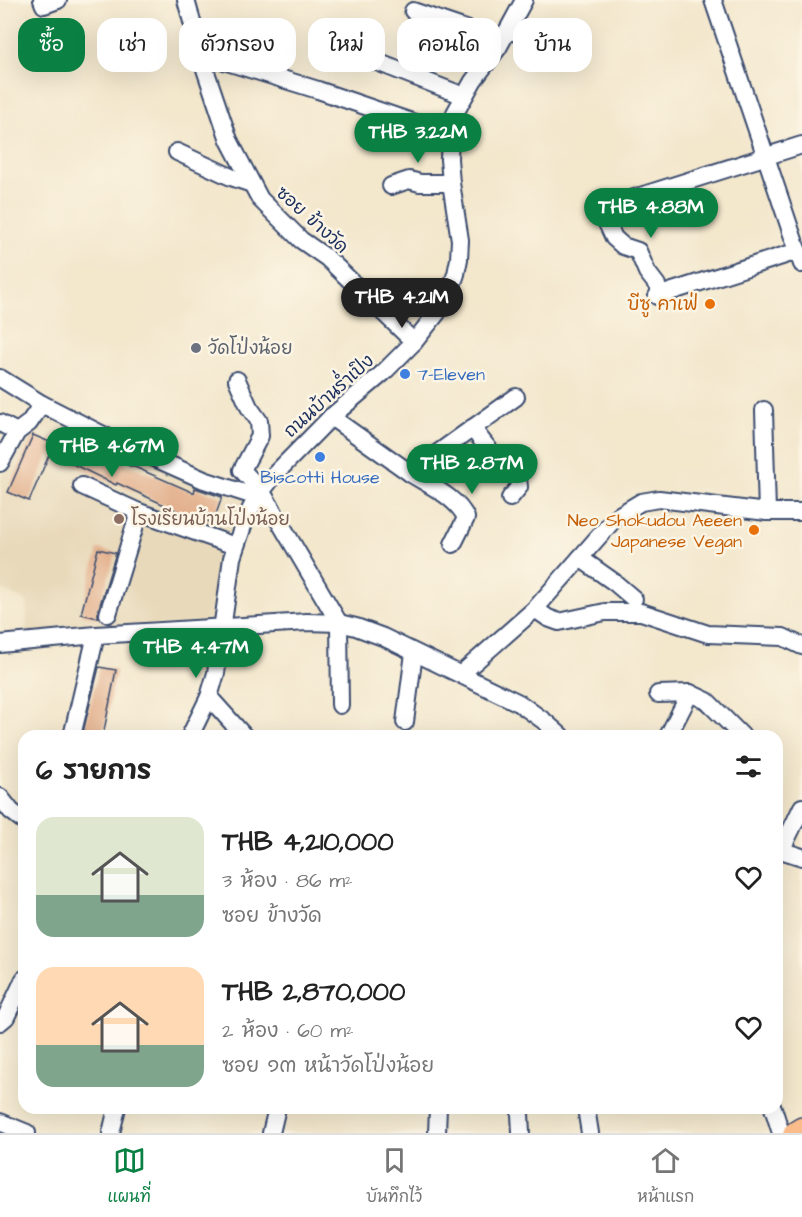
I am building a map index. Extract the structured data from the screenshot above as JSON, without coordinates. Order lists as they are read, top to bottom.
{
  "streets": {
    "street": ["ซอย ข้างวัด", "ถนนบ้านร่ำเปิง"]
  },
  "crossings": [
    ["ซอย ข้างวัด", "ถนนบ้านร่ำเปิง"]
  ],
  "places": [
    "บีซู คาเฟ่",
    "วัดโป่งน้อย",
    "7-Eleven",
    "Biscotti House",
    "โรงเรียนบ้านโป่งน้อย",
    "Neo Shokudou Aeeen Japanese Vegan"
  ],
  "page": {
    "chip": [
      "ซื้อ",
      "เช่า",
      "ตัวกรอง",
      "ใหม่",
      "คอนโด",
      "บ้าน"
    ],
    "price": [
      "THB 3.22M",
      "THB 4.88M",
      "THB 4.21M",
      "THB 4.67M",
      "THB 2.87M",
      "THB 4.47M"
    ],
    "heading": "6 รายการ",
    "list": [
      {
        "name": "THB 4,210,000",
        "note": "3 ห้อง · 86 m² · ซอย ข้างวัด"
      },
      {
        "name": "THB 2,870,000",
        "note": "2 ห้อง · 60 m² · ซอย ๑๓ หน้าวัดโป่งน้อย"
      }
    ],
    "tabs": ["แผนที่", "บันทึกไว้", "หน้าแรก"]
  }
}
